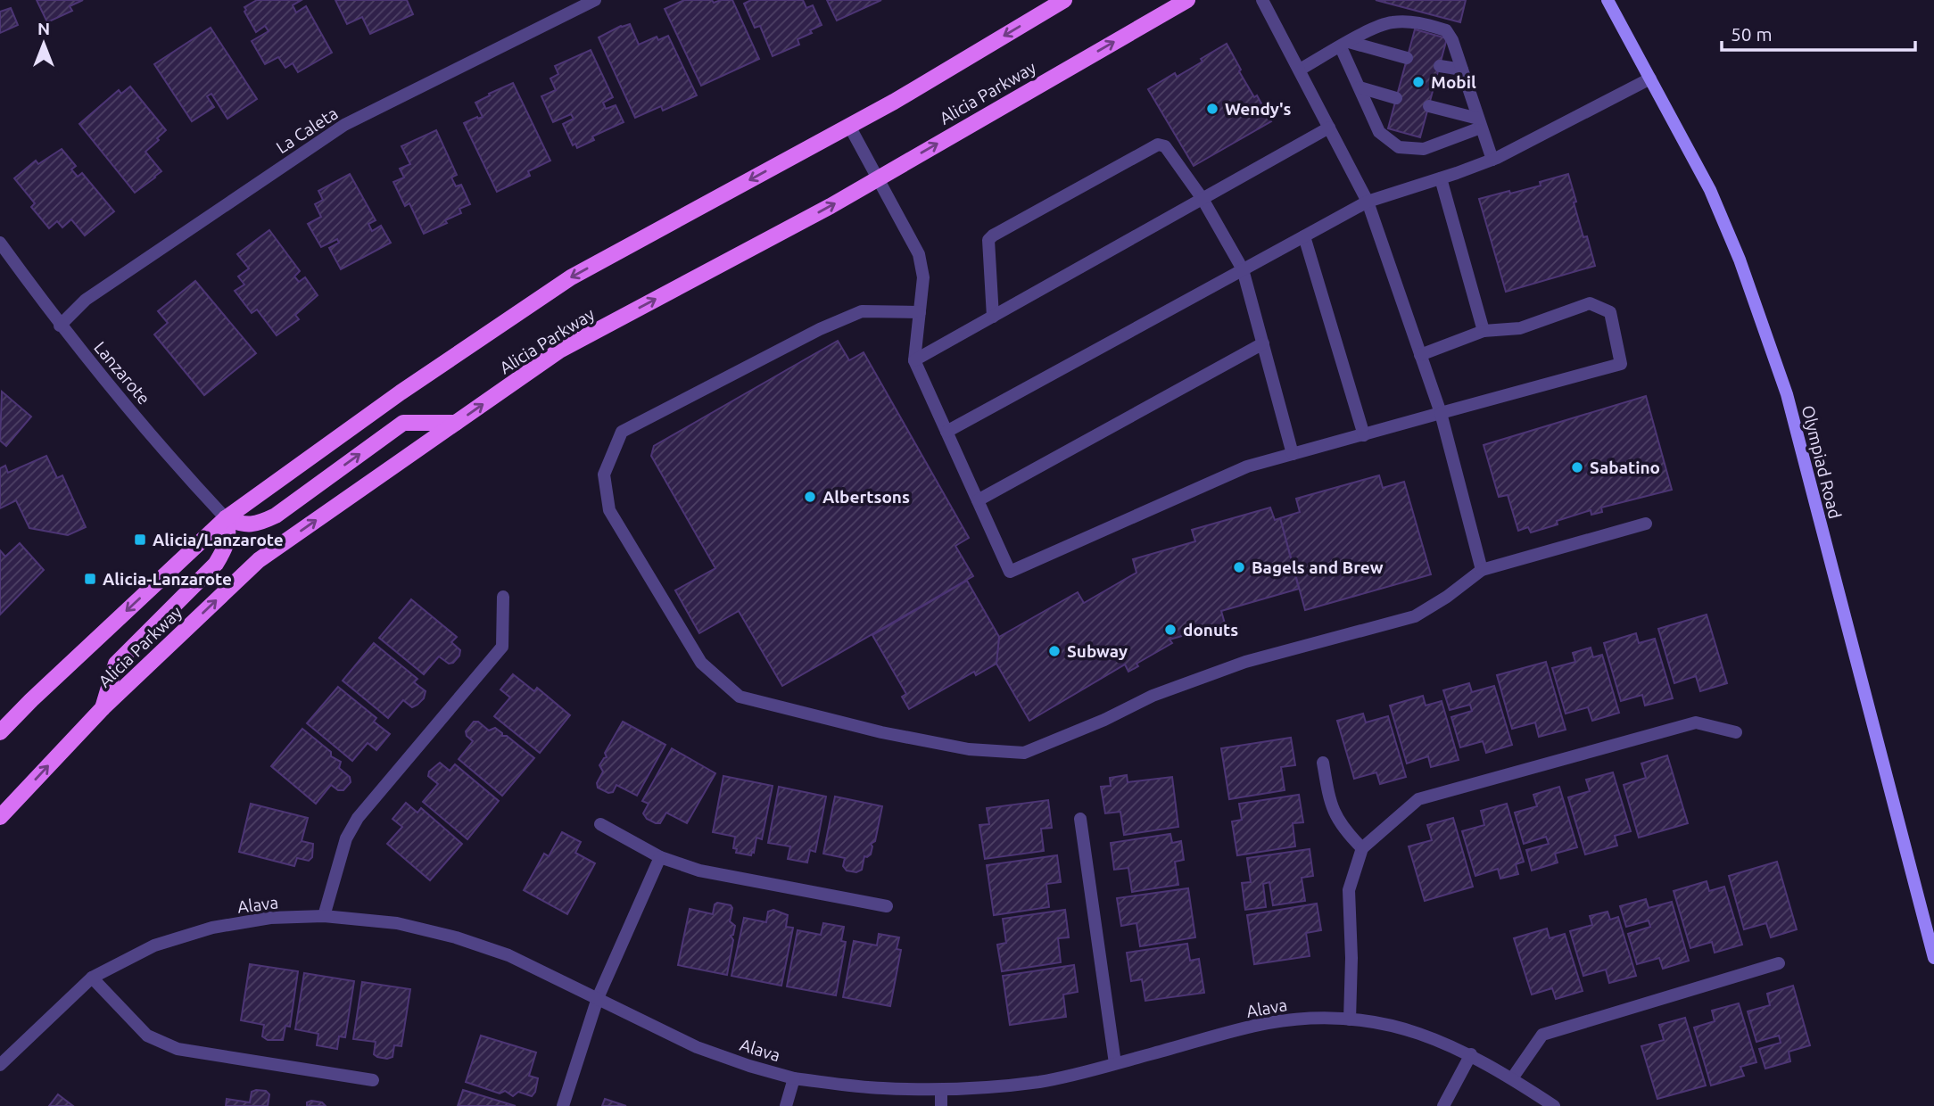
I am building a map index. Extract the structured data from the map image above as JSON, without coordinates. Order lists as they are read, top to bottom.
{
  "streets": {
    "main road": ["Alicia Parkway", "Olympiad Road"],
    "street": ["La Caleta", "Lanzarote", "Alava"]
  },
  "crossings": [
    ["Alicia Parkway", "Lanzarote"],
    ["La Caleta", "Lanzarote"]
  ],
  "places": {
    "other": [
      "Mobil",
      "Wendy's",
      "Sabatino",
      "Albertsons",
      "Bagels and Brew",
      "donuts",
      "Subway"
    ],
    "transit": ["Alicia/Lanzarote", "Alicia-Lanzarote"]
  },
  "scale_bar": "50 m",
  "north": "top"
}
